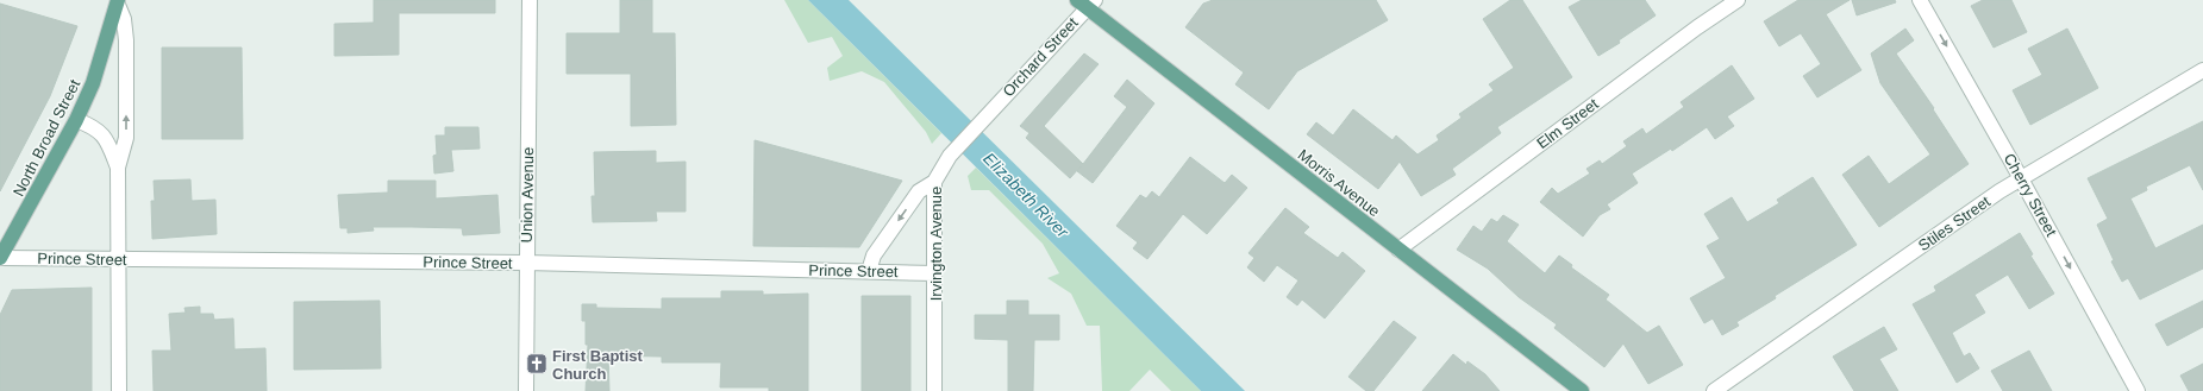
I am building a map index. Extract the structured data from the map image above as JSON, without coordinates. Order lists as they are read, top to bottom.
{
  "streets": {
    "main road": ["North Broad Street", "Morris Avenue"],
    "street": [
      "Orchard Street",
      "Elm Street",
      "Union Avenue",
      "Cherry Street",
      "Stiles Street",
      "Irvington Avenue",
      "Prince Street"
    ]
  },
  "crossings": [
    ["Orchard Street", "Morris Avenue"],
    ["Orchard Street", "Irvington Avenue"],
    ["Elm Street", "Morris Avenue"],
    ["North Broad Street", "Prince Street"],
    ["Union Avenue", "Prince Street"],
    ["Cherry Street", "Stiles Street"],
    ["Irvington Avenue", "Prince Street"]
  ],
  "one_way": ["Cherry Street"],
  "water": ["Elizabeth River"],
  "places": {
    "church": ["First Baptist Church"]
  }
}
